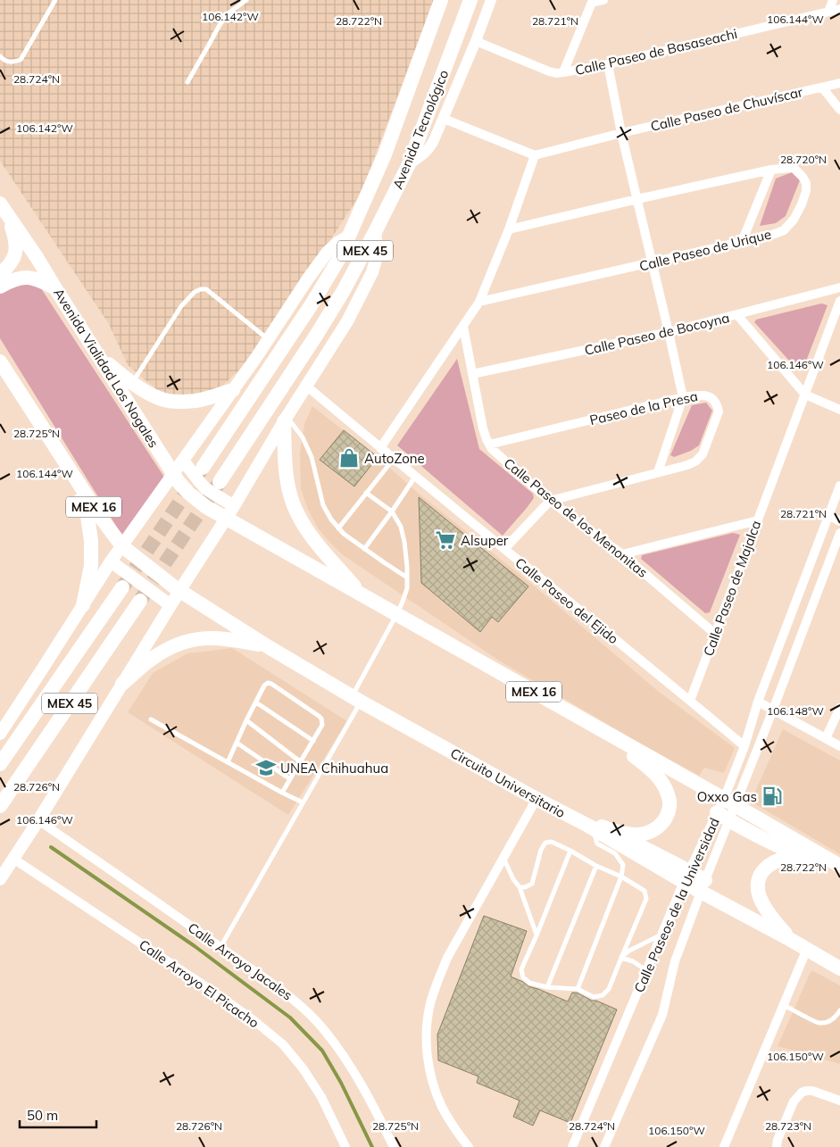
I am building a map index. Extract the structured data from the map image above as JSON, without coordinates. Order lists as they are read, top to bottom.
{
  "streets": {
    "main road": [
      "Avenida Tecnológico",
      "MEX 45",
      "Avenida Vialidad Los Nogales",
      "MEX 16",
      "Circuito Universitario"
    ],
    "street": [
      "Calle Paseo de Basaseachi",
      "Calle Paseo de Chuvíscar",
      "Calle Paseo de Urique",
      "Calle Paseo de Bocoyna",
      "Paseo de la Presa",
      "Calle Paseo de los Menonitas",
      "Calle Paseo de Majalca",
      "Calle Paseo del Ejido",
      "Calle Paseos de la Universidad",
      "Calle Arroyo Jacales",
      "Calle Arroyo El Picacho"
    ]
  },
  "crossings": [
    ["MEX 45", "Avenida Vialidad Los Nogales"],
    ["MEX 45", "MEX 16"],
    ["MEX 45", "Circuito Universitario"],
    ["MEX 45", "Calle Arroyo Jacales"],
    ["MEX 45", "Calle Arroyo El Picacho"],
    ["Calle Paseo de Bocoyna", "Calle Paseo de los Menonitas"],
    ["Avenida Vialidad Los Nogales", "MEX 16"],
    ["Paseo de la Presa", "Calle Paseo de los Menonitas"],
    ["MEX 16", "Circuito Universitario"],
    ["MEX 16", "Calle Paseos de la Universidad"],
    ["Calle Paseo de los Menonitas", "Calle Paseo de Majalca"],
    ["Calle Paseo de Majalca", "Calle Paseo del Ejido"],
    ["Calle Paseo del Ejido", "Calle Paseos de la Universidad"],
    ["Circuito Universitario", "Calle Paseos de la Universidad"]
  ],
  "places": {
    "shop": ["AutoZone"],
    "supermarket": ["Alsuper"],
    "school or university": ["UNEA Chihuahua"],
    "fuel station": ["Oxxo Gas"]
  },
  "scale_bar": "50 m",
  "coordinates": [
    "106.142°W",
    "106.144°W",
    "28.722°N",
    "28.721°N",
    "28.724°N",
    "28.720°N",
    "106.146°W",
    "28.725°N",
    "106.148°W",
    "28.726°N",
    "106.150°W",
    "28.723°N"
  ]
}
